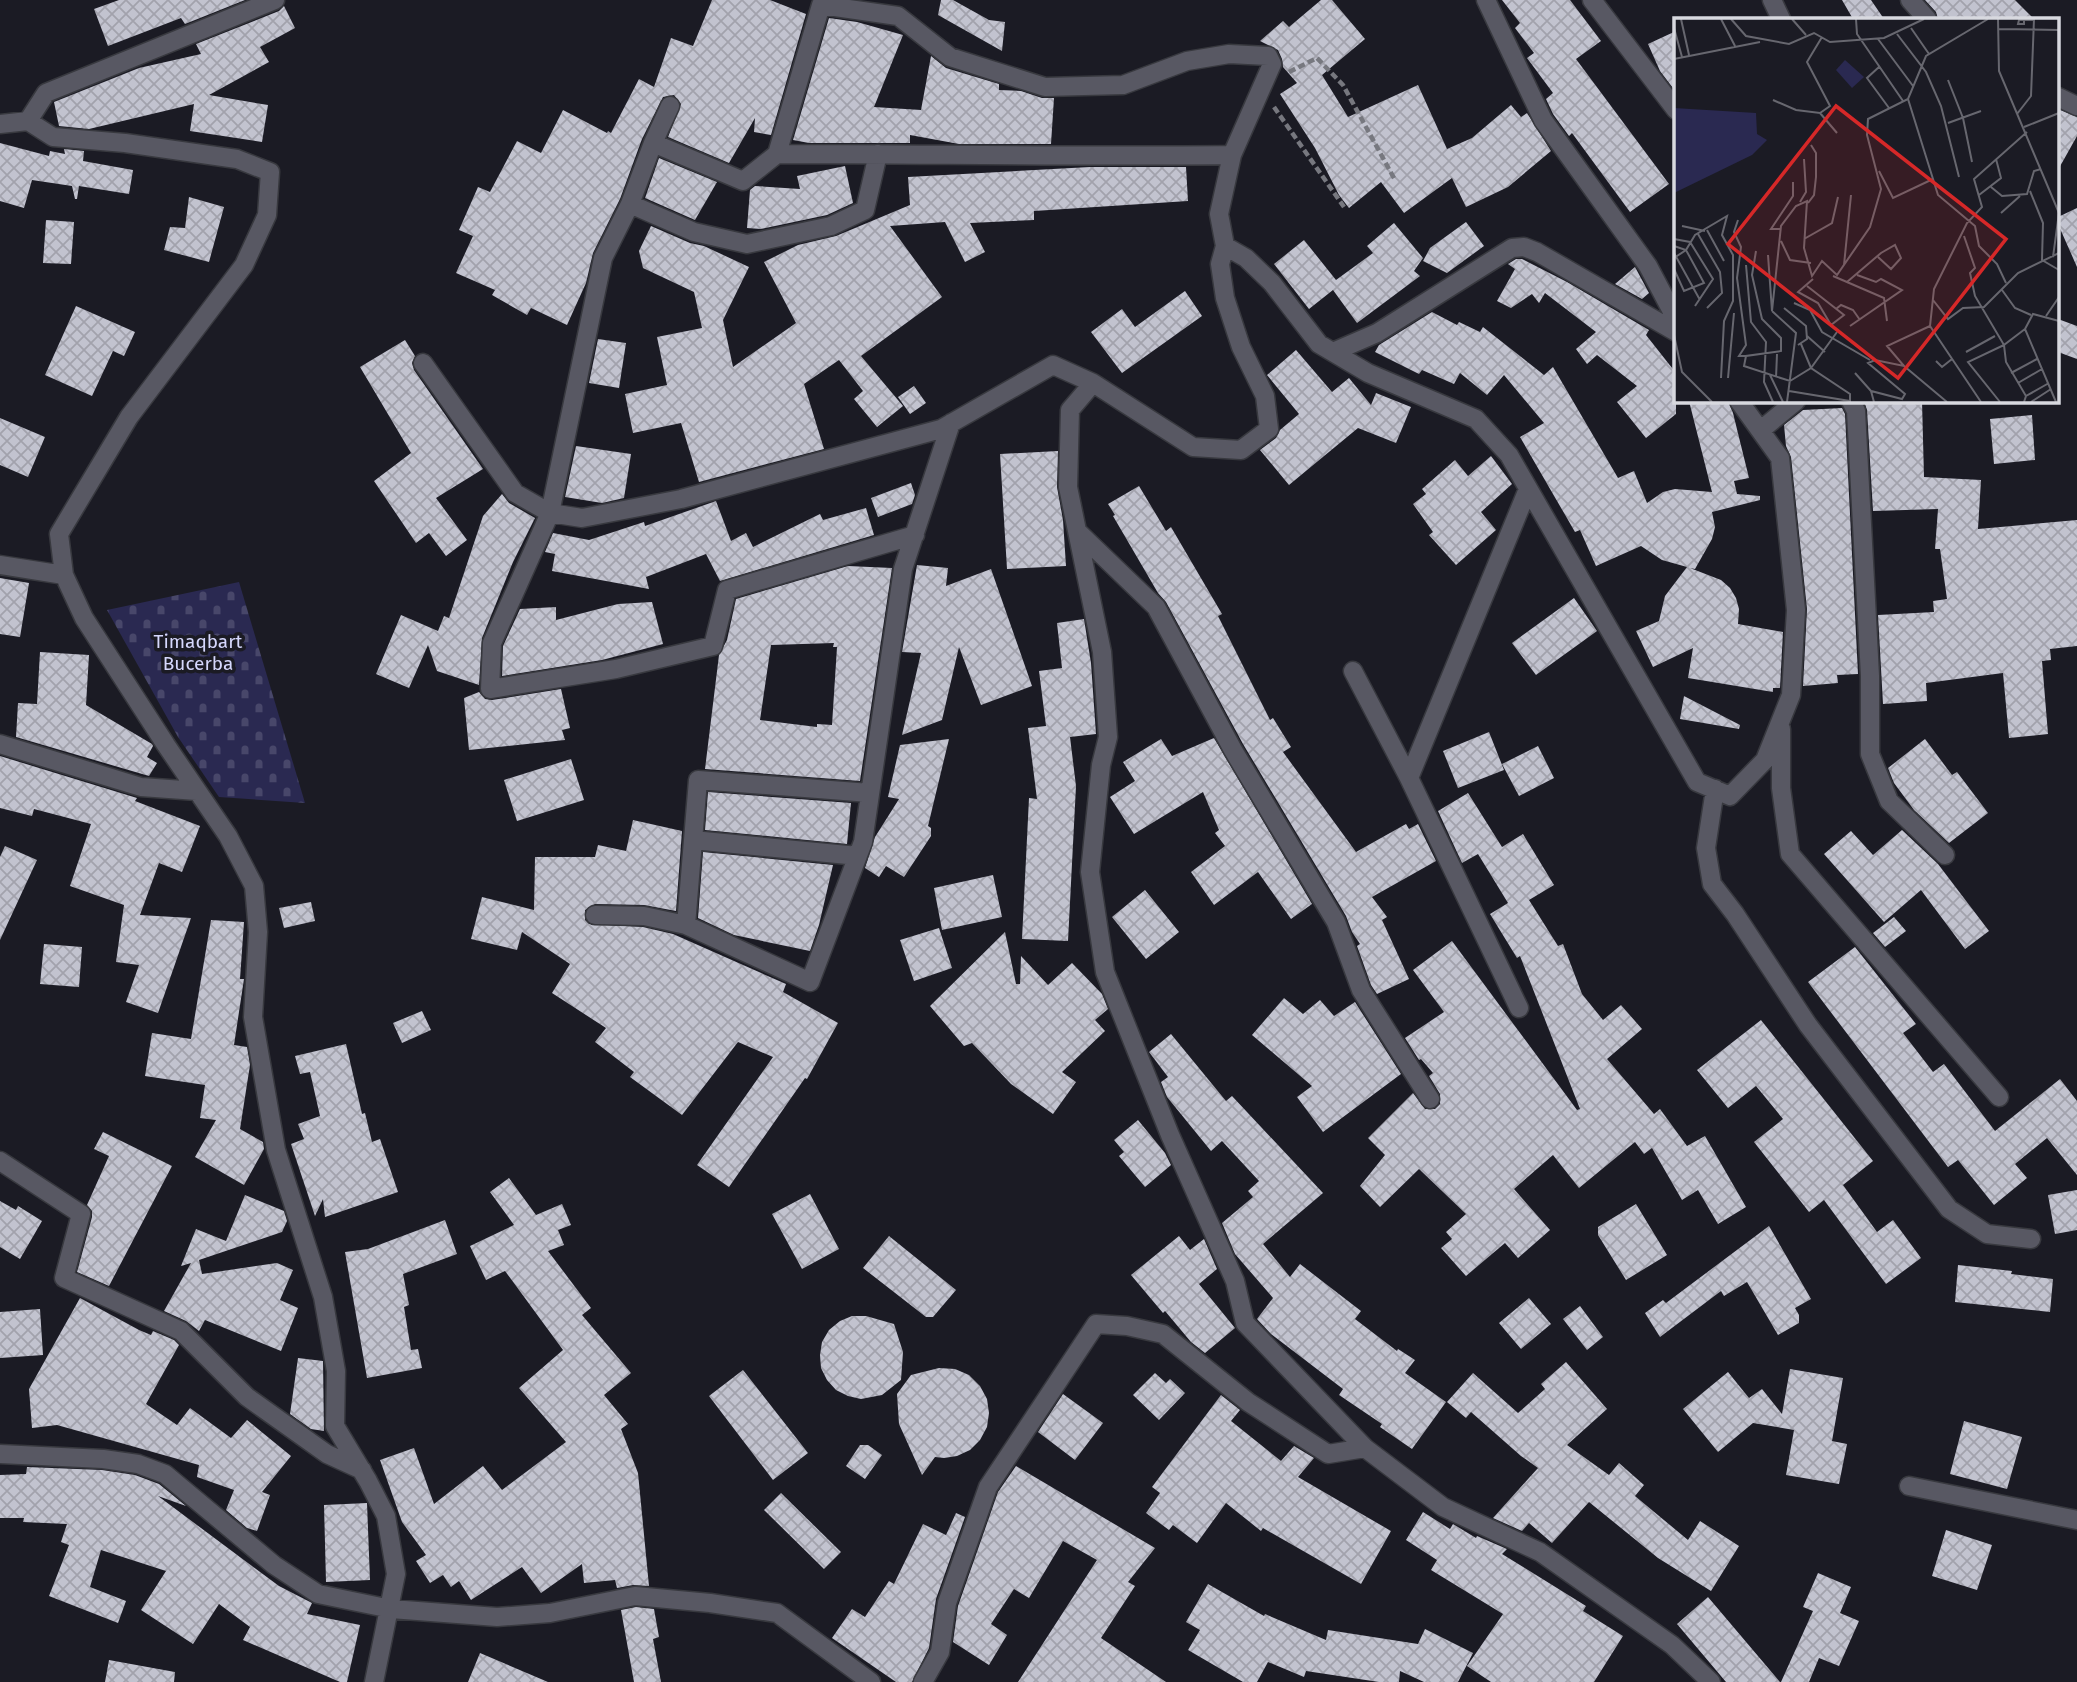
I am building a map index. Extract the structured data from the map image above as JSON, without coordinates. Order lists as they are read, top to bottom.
{
  "parks": ["Timaqbart Bucerba"]
}
